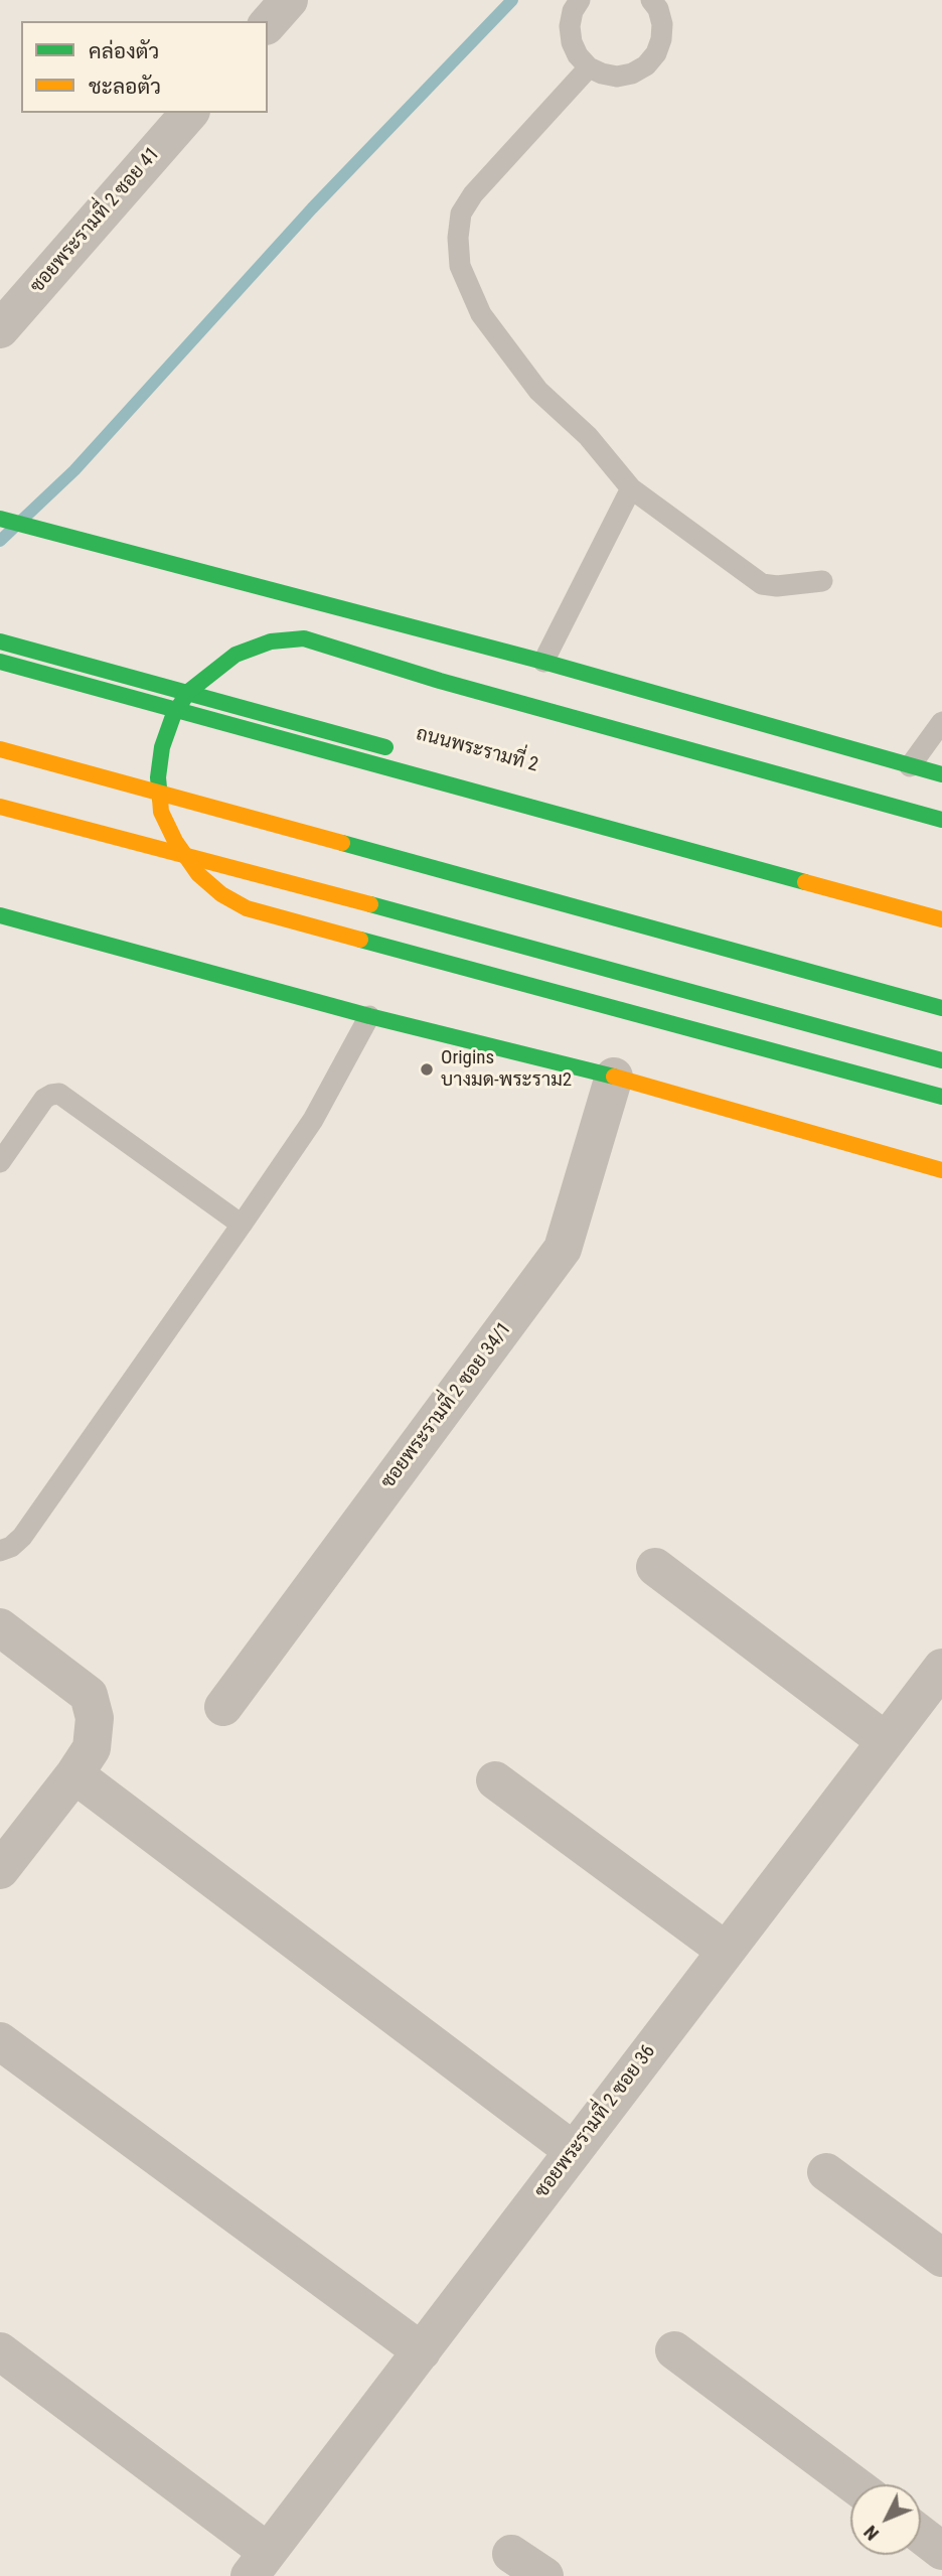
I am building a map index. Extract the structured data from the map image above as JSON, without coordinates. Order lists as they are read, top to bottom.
{
  "streets": {
    "main road": ["ถนนพระรามที่ 2"],
    "street": ["ซอยพระรามที่ 2 ซอย 41", "ซอยพระรามที่ 2 ซอย 34/1", "ซอยพระรามที่ 2 ซอย 36"]
  },
  "places": ["Origins บางมด-พระราม2"],
  "legend": ["คล่องตัว", "ชะลอตัว"],
  "north": "bottom left"
}
